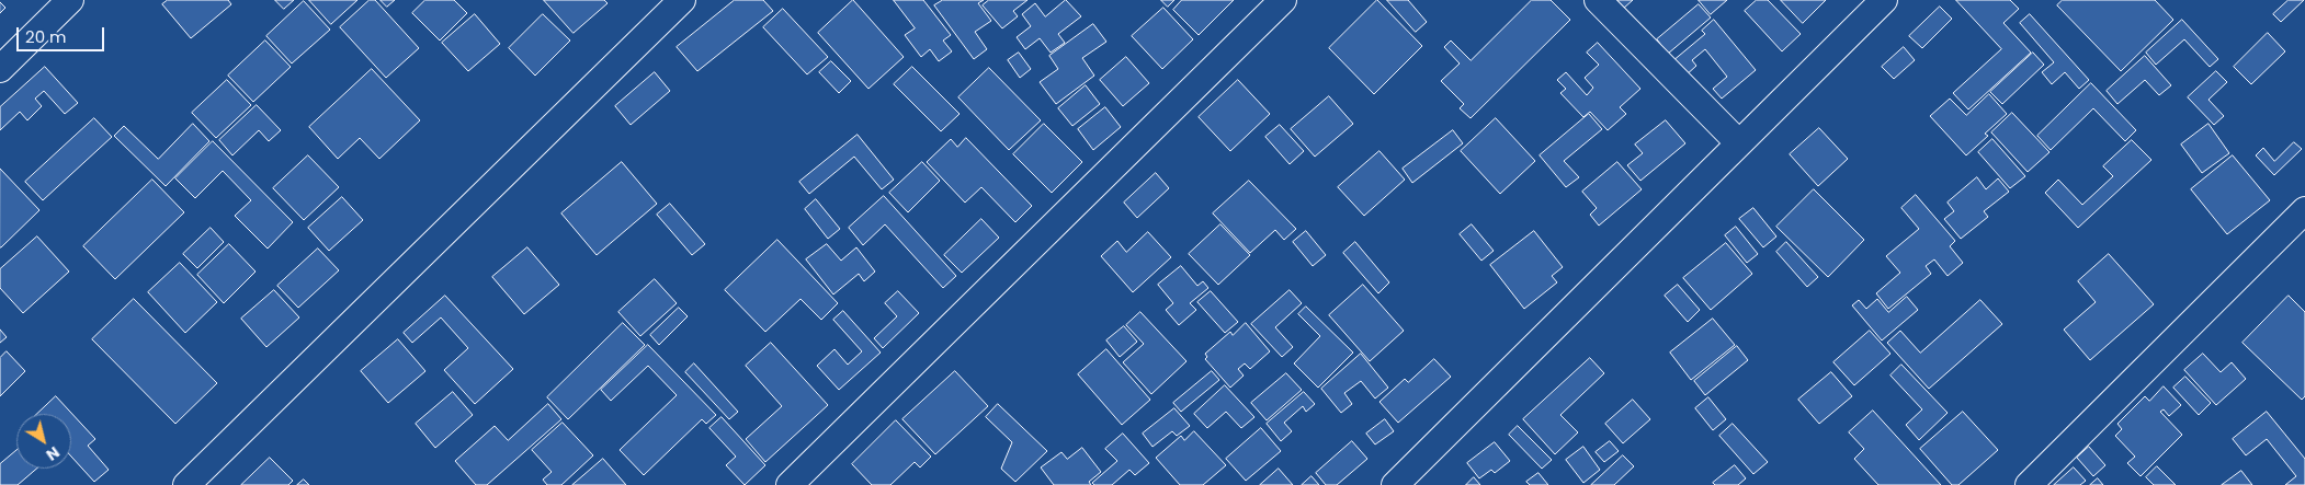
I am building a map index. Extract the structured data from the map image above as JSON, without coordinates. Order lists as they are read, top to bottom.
{
  "scale_bar": "20 m",
  "north": "bottom right"
}
